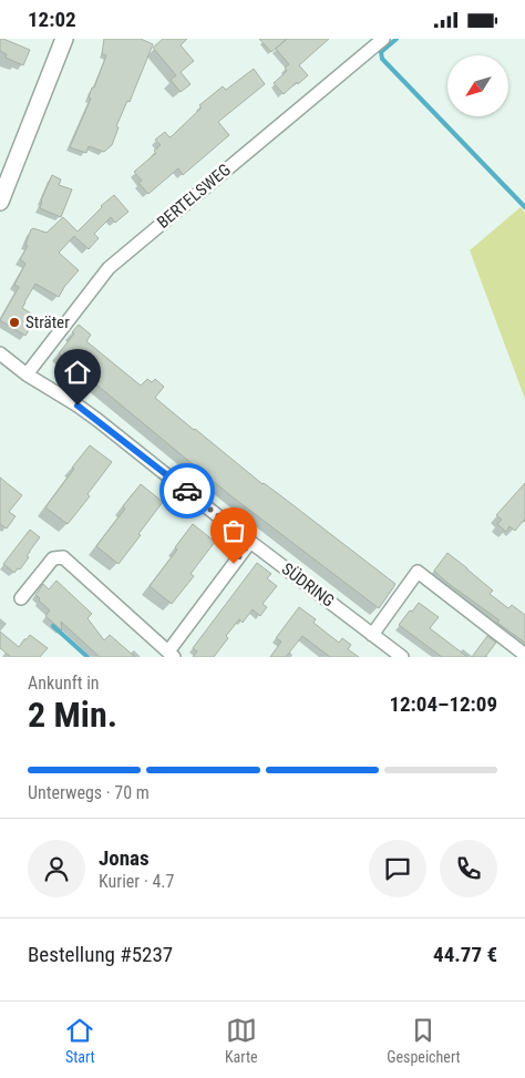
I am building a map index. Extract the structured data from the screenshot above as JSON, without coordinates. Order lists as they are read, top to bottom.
{
  "streets": {
    "street": ["BERTELSWEG", "SÜDRING"]
  },
  "crossings": [
    ["BERTELSWEG", "SÜDRING"]
  ],
  "places": ["Sträter"],
  "north": "bottom left",
  "page": {
    "status": "12:02",
    "heading": ["2 Min.", "Ankunft in", "12:04–12:09"],
    "panel": [
      "Jonas",
      "Kurier · 4.7",
      "Bestellung #5237",
      "44.77 €"
    ],
    "bar": "Unterwegs · 70 m",
    "tabs": ["Start", "Karte", "Gespeichert"]
  }
}
